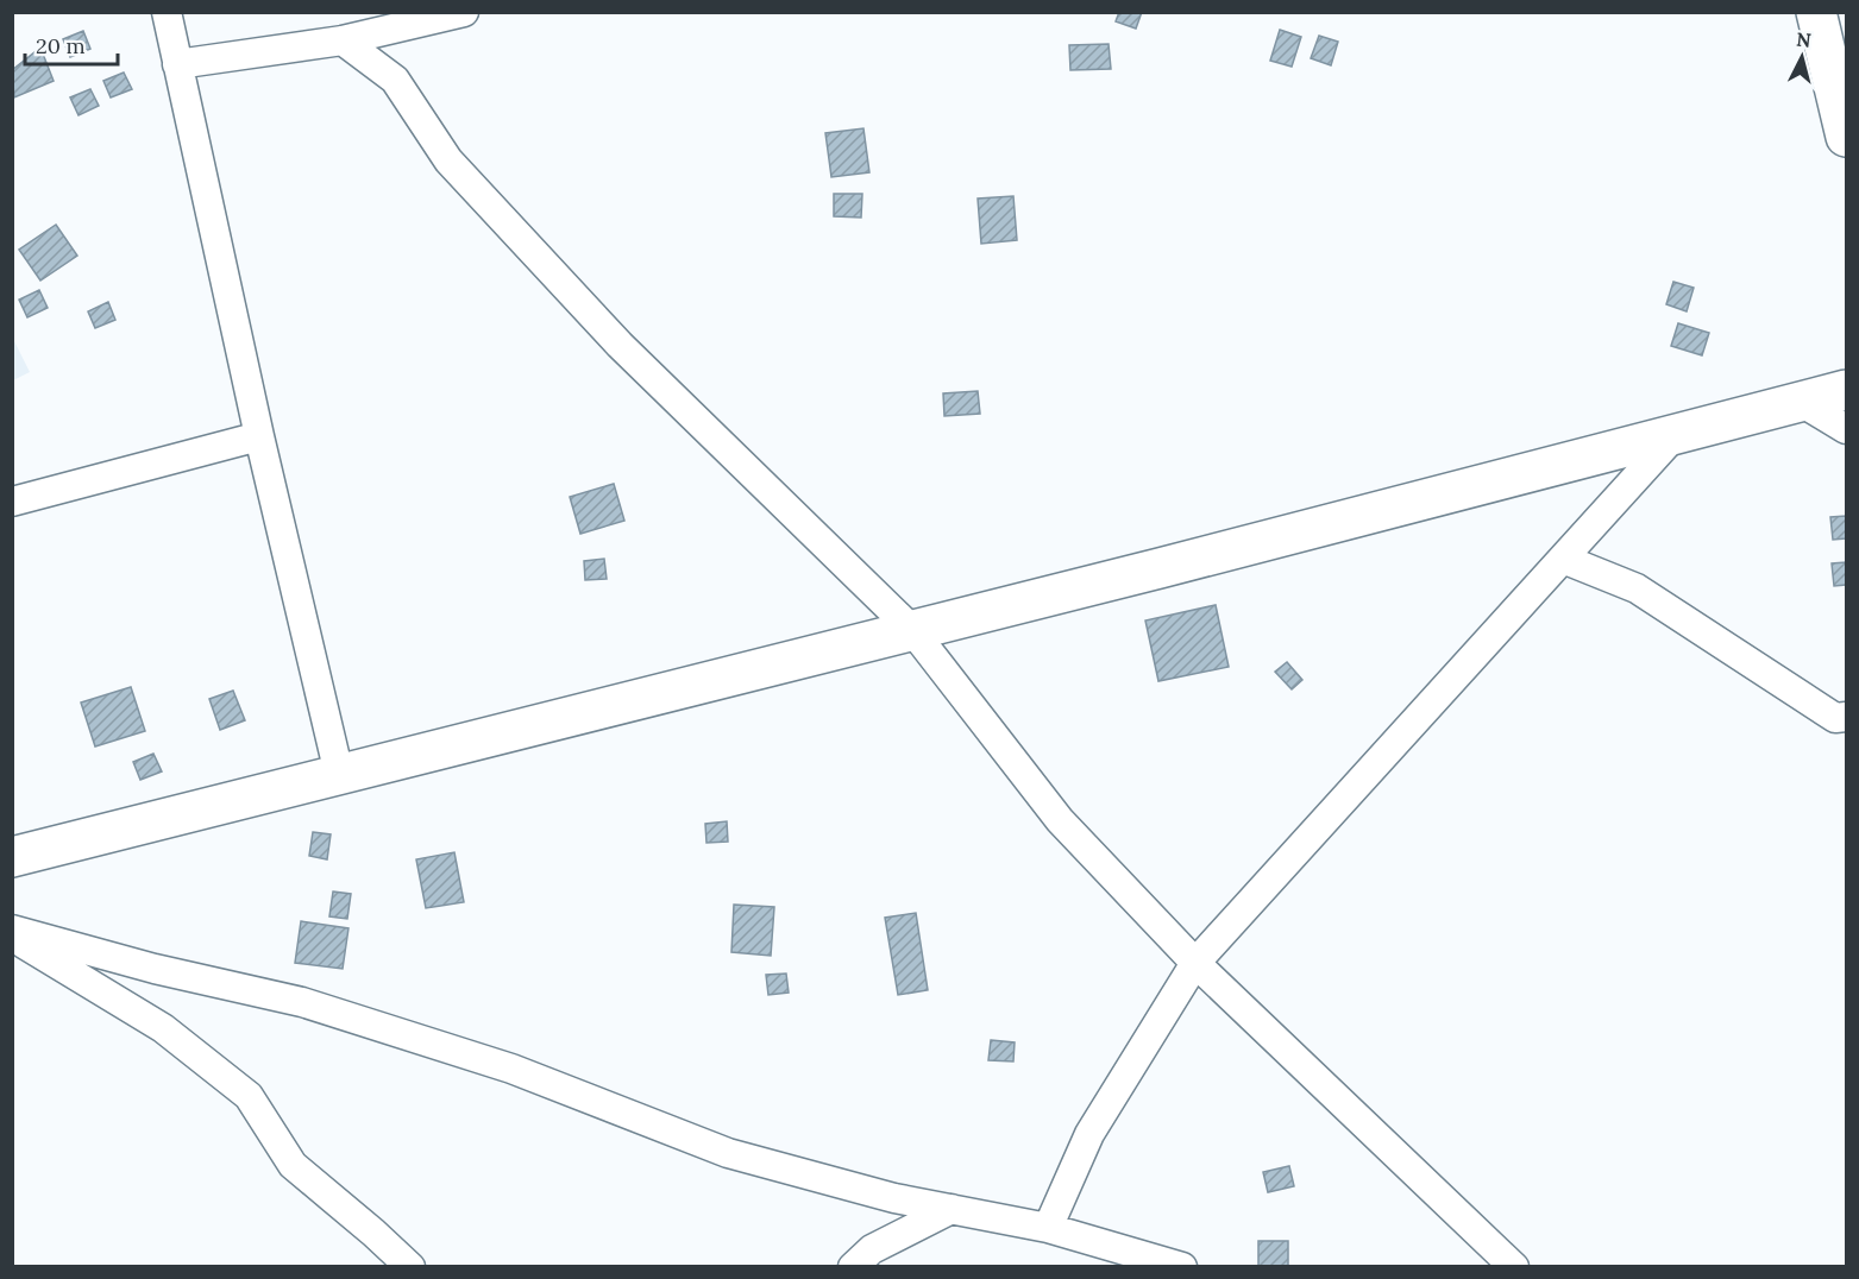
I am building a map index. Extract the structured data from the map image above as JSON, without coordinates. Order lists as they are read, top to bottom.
{
  "scale_bar": "20 m",
  "north": "top"
}
